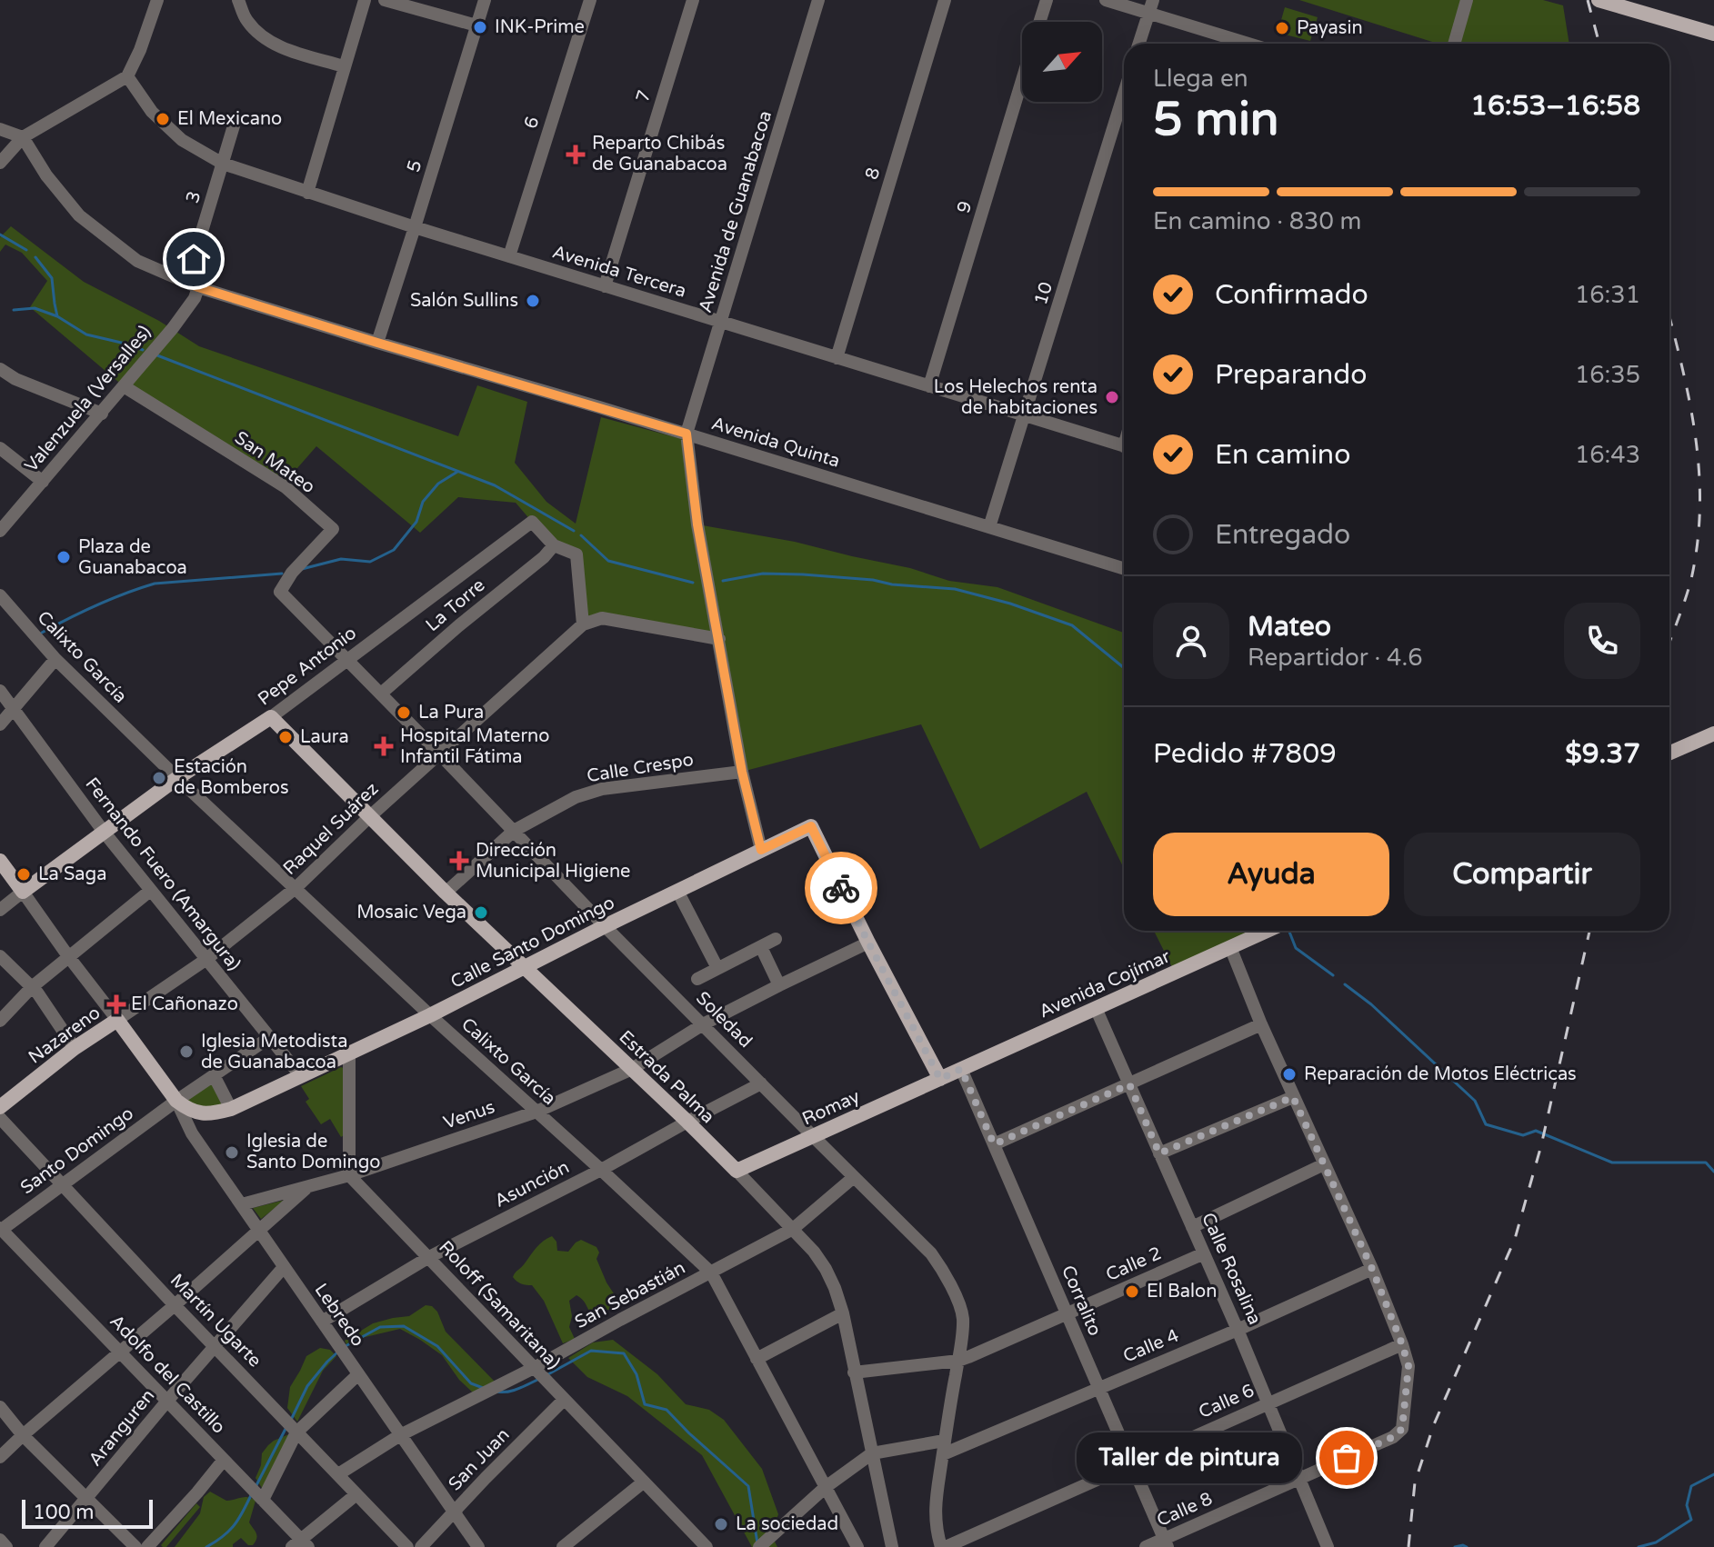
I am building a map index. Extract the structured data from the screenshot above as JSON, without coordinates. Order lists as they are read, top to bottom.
{
  "streets": {
    "main road": [
      "Pepe Antonio",
      "Calle Santo Domingo",
      "Avenida Cojímar",
      "Nazareno",
      "Estrada Palma",
      "Romay"
    ],
    "street": [
      "7",
      "6",
      "5",
      "8",
      "3",
      "9",
      "Avenida de Guanabacoa",
      "Avenida Tercera",
      "10",
      "Valenzuela (Versalles)",
      "Avenida Quinta",
      "San Mateo",
      "La Torre",
      "Calixto García",
      "Calle Crespo",
      "Raquel Suárez",
      "Fernando Fuero (Amargura)",
      "Soledad",
      "Venus",
      "Santo Domingo",
      "Asunción",
      "Calle 2",
      "Calle Rosalina",
      "San Sebastián",
      "Corralito",
      "Roloff (Samaritana)",
      "Lebredo",
      "Martín Ugarte",
      "Calle 4",
      "Adolfo del Castillo",
      "Calle 6",
      "Aranguren",
      "San Juan",
      "Calle 8"
    ]
  },
  "crossings": [
    ["7", "Avenida Tercera"],
    ["6", "Avenida Tercera"],
    ["5", "Avenida Tercera"],
    ["5", "Avenida Quinta"],
    ["8", "Avenida Tercera"],
    ["3", "Avenida Tercera"],
    ["3", "Valenzuela (Versalles)"],
    ["3", "Avenida Quinta"],
    ["9", "Avenida Tercera"],
    ["Avenida de Guanabacoa", "Avenida Tercera"],
    ["Avenida de Guanabacoa", "Avenida Quinta"],
    ["Avenida Tercera", "10"],
    ["10", "Avenida Quinta"],
    ["Valenzuela (Versalles)", "Avenida Quinta"],
    ["Valenzuela (Versalles)", "San Mateo"],
    ["San Mateo", "Soledad"],
    ["La Torre", "Pepe Antonio"],
    ["La Torre", "Soledad"],
    ["Calixto García", "Pepe Antonio"],
    ["Calixto García", "Raquel Suárez"],
    ["Calixto García", "Calle Santo Domingo"],
    ["Calixto García", "Venus"],
    ["Calixto García", "Asunción"],
    ["Calixto García", "San Sebastián"],
    ["Pepe Antonio", "Raquel Suárez"],
    ["Pepe Antonio", "Fernando Fuero (Amargura)"],
    ["Pepe Antonio", "Soledad"],
    ["Pepe Antonio", "Estrada Palma"],
    ["Calle Crespo", "Soledad"],
    ["Calle Crespo", "Estrada Palma"],
    ["Raquel Suárez", "Fernando Fuero (Amargura)"],
    ["Raquel Suárez", "Soledad"],
    ["Raquel Suárez", "Nazareno"],
    ["Raquel Suárez", "Estrada Palma"],
    ["Fernando Fuero (Amargura)", "Santo Domingo"],
    ["Calle Santo Domingo", "Soledad"],
    ["Calle Santo Domingo", "Estrada Palma"],
    ["Calle Santo Domingo", "Venus"],
    ["Avenida Cojímar", "Romay"],
    ["Avenida Cojímar", "Calle Rosalina"],
    ["Avenida Cojímar", "Corralito"],
    ["Soledad", "Romay"],
    ["Soledad", "Venus"],
    ["Soledad", "Asunción"],
    ["Soledad", "Calle 2"],
    ["Soledad", "San Sebastián"],
    ["Soledad", "Calle 4"],
    ["Soledad", "Calle 6"],
    ["Estrada Palma", "Romay"],
    ["Estrada Palma", "Venus"],
    ["Estrada Palma", "Asunción"],
    ["Estrada Palma", "Calle 2"],
    ["Estrada Palma", "San Sebastián"],
    ["Estrada Palma", "Calle 4"],
    ["Venus", "Roloff (Samaritana)"],
    ["Venus", "Lebredo"],
    ["Venus", "Martín Ugarte"],
    ["Venus", "Adolfo del Castillo"],
    ["Santo Domingo", "Lebredo"],
    ["Santo Domingo", "Martín Ugarte"],
    ["Santo Domingo", "Adolfo del Castillo"],
    ["Asunción", "Roloff (Samaritana)"],
    ["Asunción", "Lebredo"],
    ["Calle 2", "Calle Rosalina"],
    ["Calle 2", "Corralito"],
    ["Calle Rosalina", "Calle 4"],
    ["Calle Rosalina", "Calle 6"],
    ["Calle Rosalina", "Calle 8"],
    ["San Sebastián", "Roloff (Samaritana)"],
    ["San Sebastián", "Lebredo"],
    ["San Sebastián", "Martín Ugarte"],
    ["Corralito", "Calle 4"],
    ["Corralito", "Calle 6"],
    ["Corralito", "Calle 8"],
    ["Roloff (Samaritana)", "San Juan"],
    ["Lebredo", "Aranguren"],
    ["Lebredo", "San Juan"],
    ["Martín Ugarte", "Aranguren"],
    ["Adolfo del Castillo", "Aranguren"],
    ["Calle 6", "Calle 8"]
  ],
  "places": {
    "other": [
      "INK-Prime",
      "Payasin",
      "El Mexicano",
      "Salón Sullins",
      "Los Helechos renta de habitaciones",
      "Plaza de Guanabacoa",
      "La Pura",
      "Laura",
      "Estación de Bomberos",
      "La Saga",
      "Mosaic Vega",
      "Iglesia Metodista de Guanabacoa",
      "Reparación de Motos Eléctricas",
      "Iglesia de Santo Domingo",
      "El Balon",
      "Taller de pintura",
      "La sociedad"
    ],
    "health": [
      "Reparto Chibás de Guanabacoa",
      "Hospital Materno Infantil Fátima",
      "Dirección Municipal Higiene",
      "El Cañonazo"
    ]
  },
  "scale_bar": "100 m",
  "north": "top right",
  "page": {
    "heading": ["5 min", "Llega en", "16:53–16:58"],
    "panel": [
      "Mateo",
      "Repartidor · 4.6",
      "Pedido #7809",
      "$9.37"
    ],
    "bar": "En camino · 830 m",
    "list": [
      ["Confirmado", "16:31"],
      ["Preparando", "16:35"],
      ["En camino", "16:43"],
      "Entregado"
    ],
    "buttons": ["Ayuda", "Compartir"],
    "bubble": "Taller de pintura",
    "scale": "100 m"
  }
}
